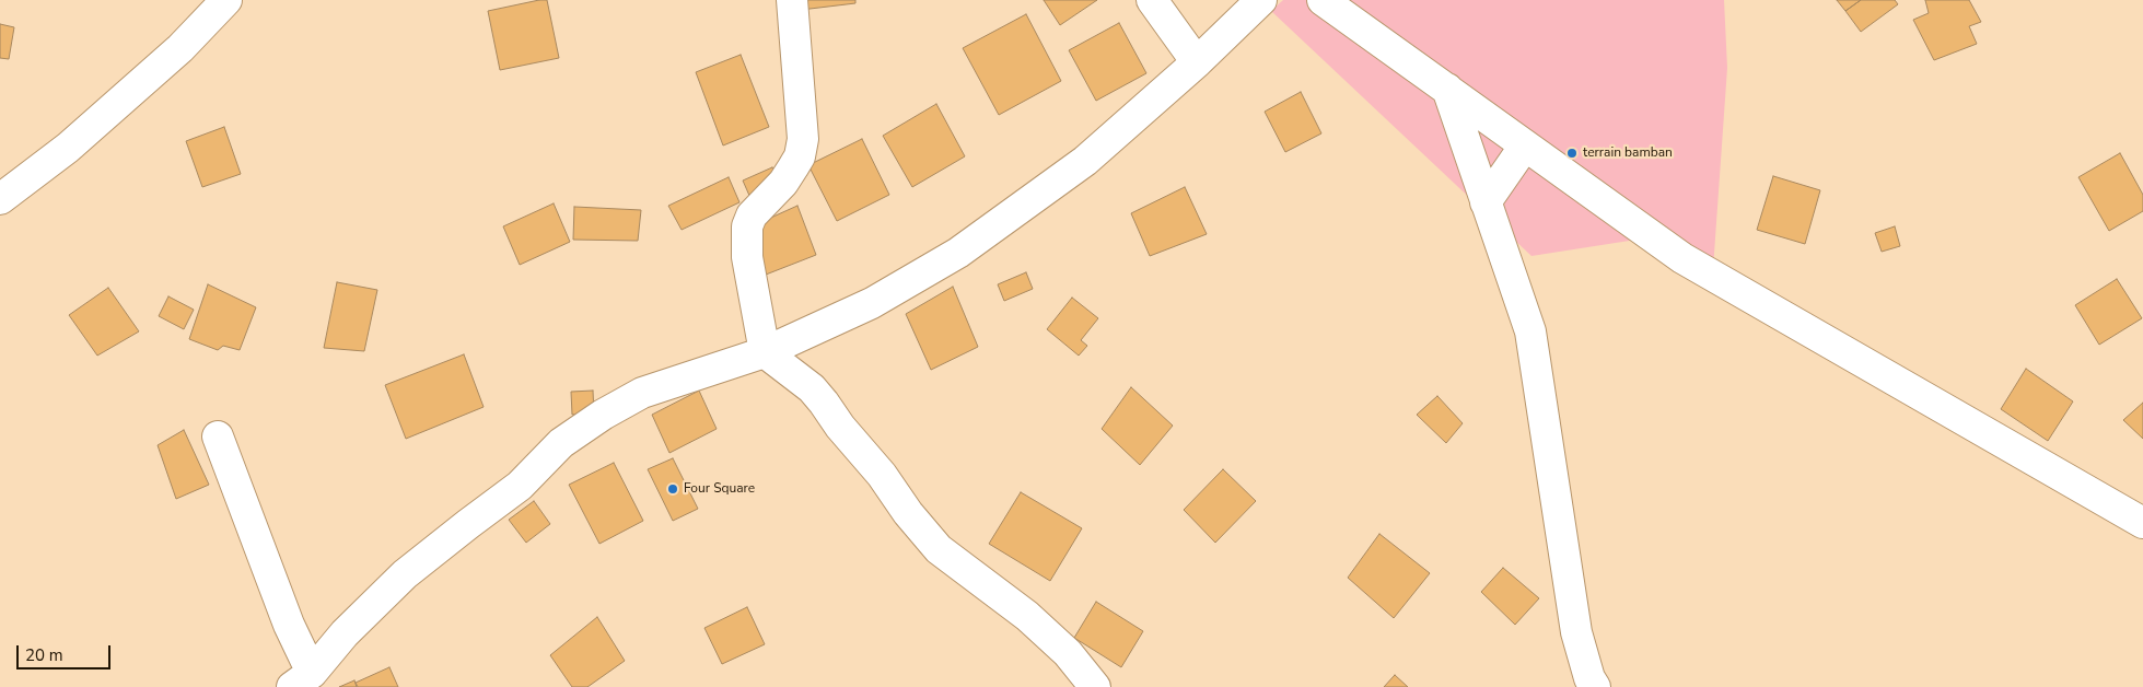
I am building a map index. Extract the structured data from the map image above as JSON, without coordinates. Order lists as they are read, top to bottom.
{
  "places": ["terrain bamban", "Four Square"],
  "scale_bar": "20 m"
}
